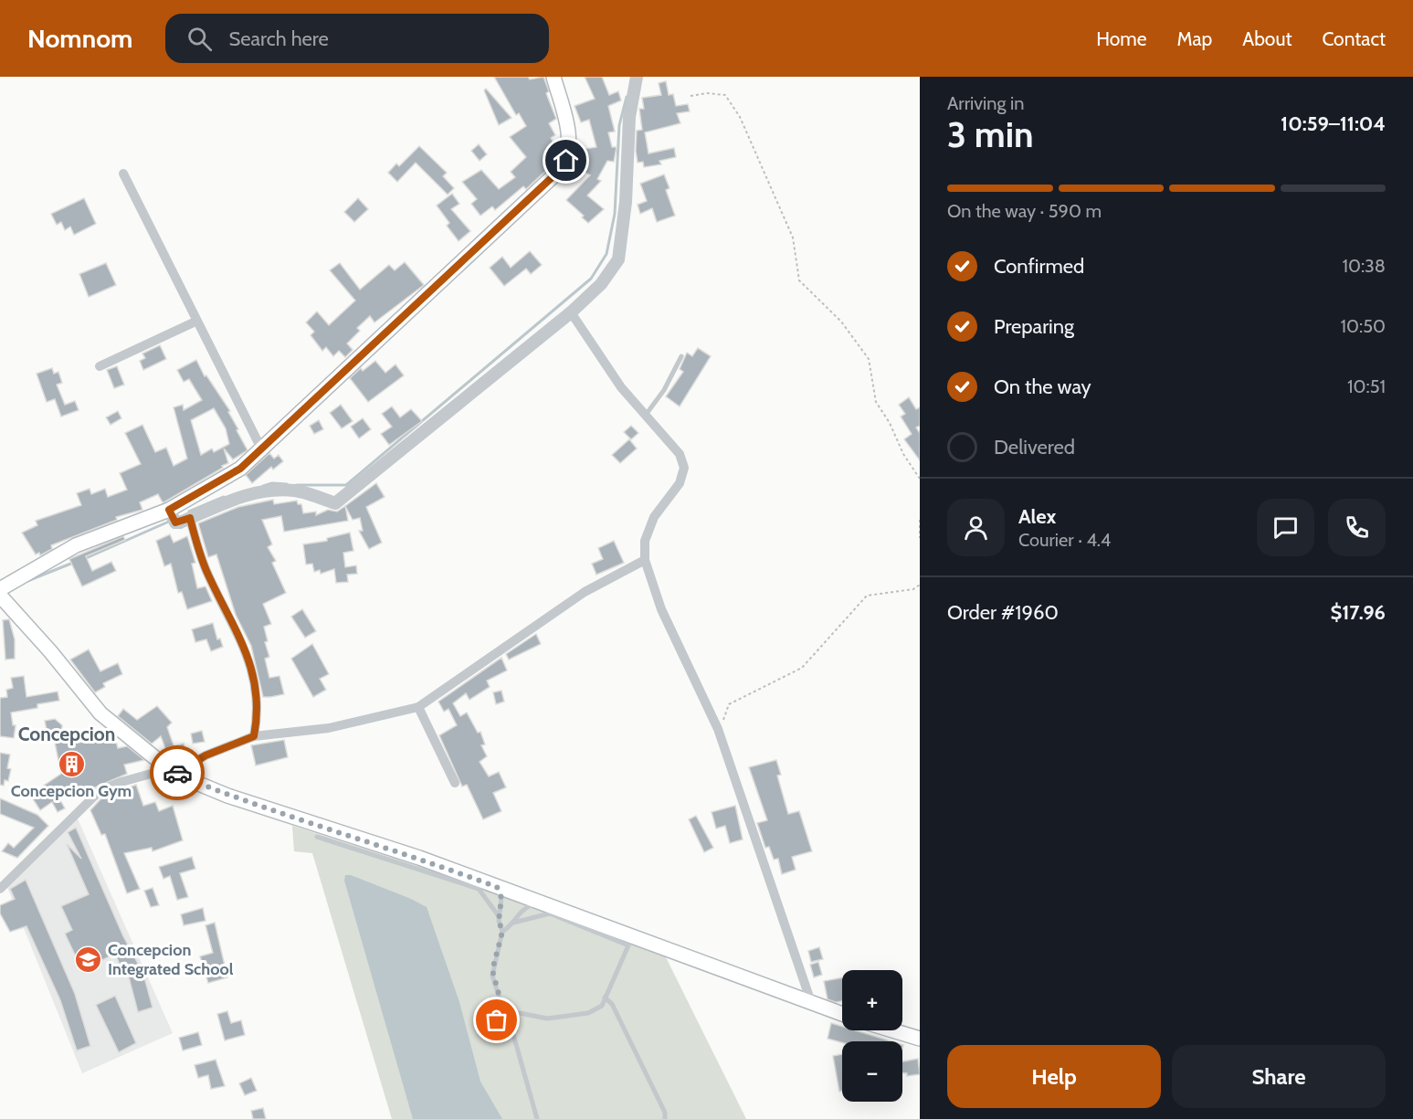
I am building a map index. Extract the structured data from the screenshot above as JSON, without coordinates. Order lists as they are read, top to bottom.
{
  "districts": ["Concepcion"],
  "places": {
    "building": ["Concepcion Gym"],
    "school or university": ["Concepcion Integrated School"]
  },
  "page": {
    "header": "Nomnom",
    "search": "Search here",
    "nav": [
      "Home",
      "Map",
      "About",
      "Contact"
    ],
    "heading": ["3 min", "Arriving in", "10:59–11:04"],
    "panel": [
      "Alex",
      "Courier · 4.4",
      "Order #1960",
      "$17.96"
    ],
    "bar": "On the way · 590 m",
    "list": [
      ["Confirmed", "10:38"],
      ["Preparing", "10:50"],
      ["On the way", "10:51"],
      "Delivered"
    ],
    "map_buttons": ["+", "−"],
    "buttons": ["Help", "Share"]
  }
}
